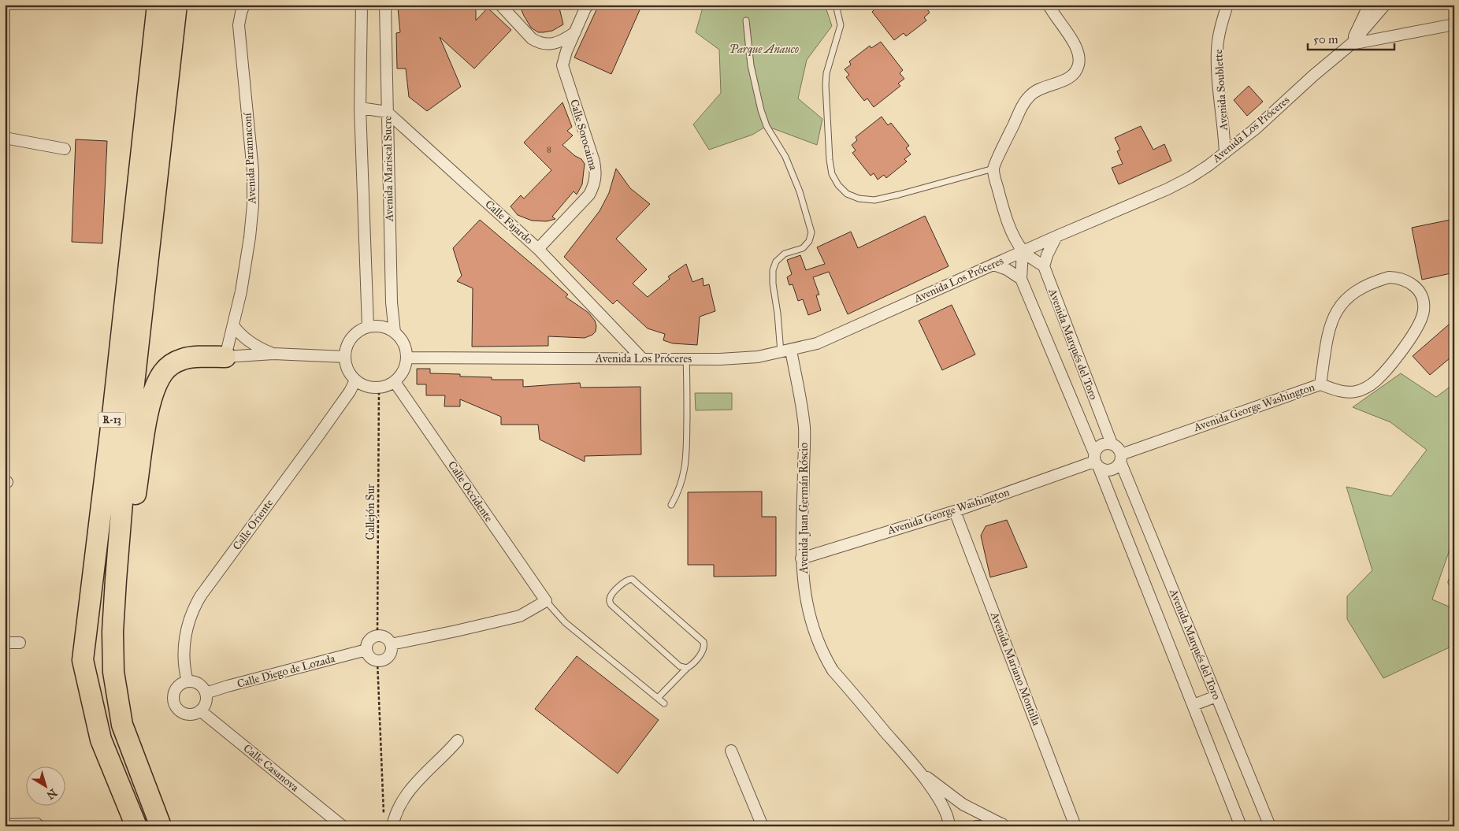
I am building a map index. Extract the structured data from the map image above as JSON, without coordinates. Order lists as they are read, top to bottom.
{
  "streets": {
    "highway": ["R-13"],
    "street": [
      "Avenida Soublette",
      "Avenida Los Próceres",
      "Calle Sorocaima",
      "Avenida Paramaconí",
      "Avenida Mariscal Sucre",
      "Calle Fajardo",
      "Avenida Marqués del Toro",
      "Avenida George Washington",
      "Calle Occidente",
      "Avenida Juan Germán Róscio",
      "Calle Oriente",
      "Avenida Mariano Montilla",
      "Calle Diego de Lozada",
      "Calle Casanova"
    ],
    "path": ["Callejón Sur"]
  },
  "crossings": [
    ["Avenida Soublette", "Avenida Los Próceres"],
    ["Avenida Los Próceres", "Avenida Mariscal Sucre"],
    ["Avenida Los Próceres", "Calle Fajardo"],
    ["Avenida Los Próceres", "Avenida Marqués del Toro"],
    ["Avenida Los Próceres", "Calle Occidente"],
    ["Avenida Los Próceres", "Avenida Juan Germán Róscio"],
    ["Avenida Los Próceres", "Callejón Sur"],
    ["Avenida Los Próceres", "Calle Oriente"],
    ["Calle Sorocaima", "Calle Fajardo"],
    ["Avenida Mariscal Sucre", "Calle Fajardo"],
    ["Avenida Mariscal Sucre", "Calle Occidente"],
    ["Avenida Mariscal Sucre", "Callejón Sur"],
    ["Avenida Mariscal Sucre", "Calle Oriente"],
    ["Avenida Marqués del Toro", "Avenida George Washington"],
    ["Avenida George Washington", "Avenida Juan Germán Róscio"],
    ["Avenida George Washington", "Avenida Mariano Montilla"],
    ["Calle Occidente", "Callejón Sur"],
    ["Calle Occidente", "Calle Oriente"],
    ["Callejón Sur", "Calle Oriente"],
    ["Callejón Sur", "Calle Diego de Lozada"],
    ["Calle Oriente", "Calle Diego de Lozada"],
    ["Calle Oriente", "Calle Casanova"],
    ["Calle Diego de Lozada", "Calle Casanova"]
  ],
  "parks": ["Parque Anauco"],
  "house_numbers": ["8"],
  "scale_bar": "50 m",
  "north": "bottom right"
}
